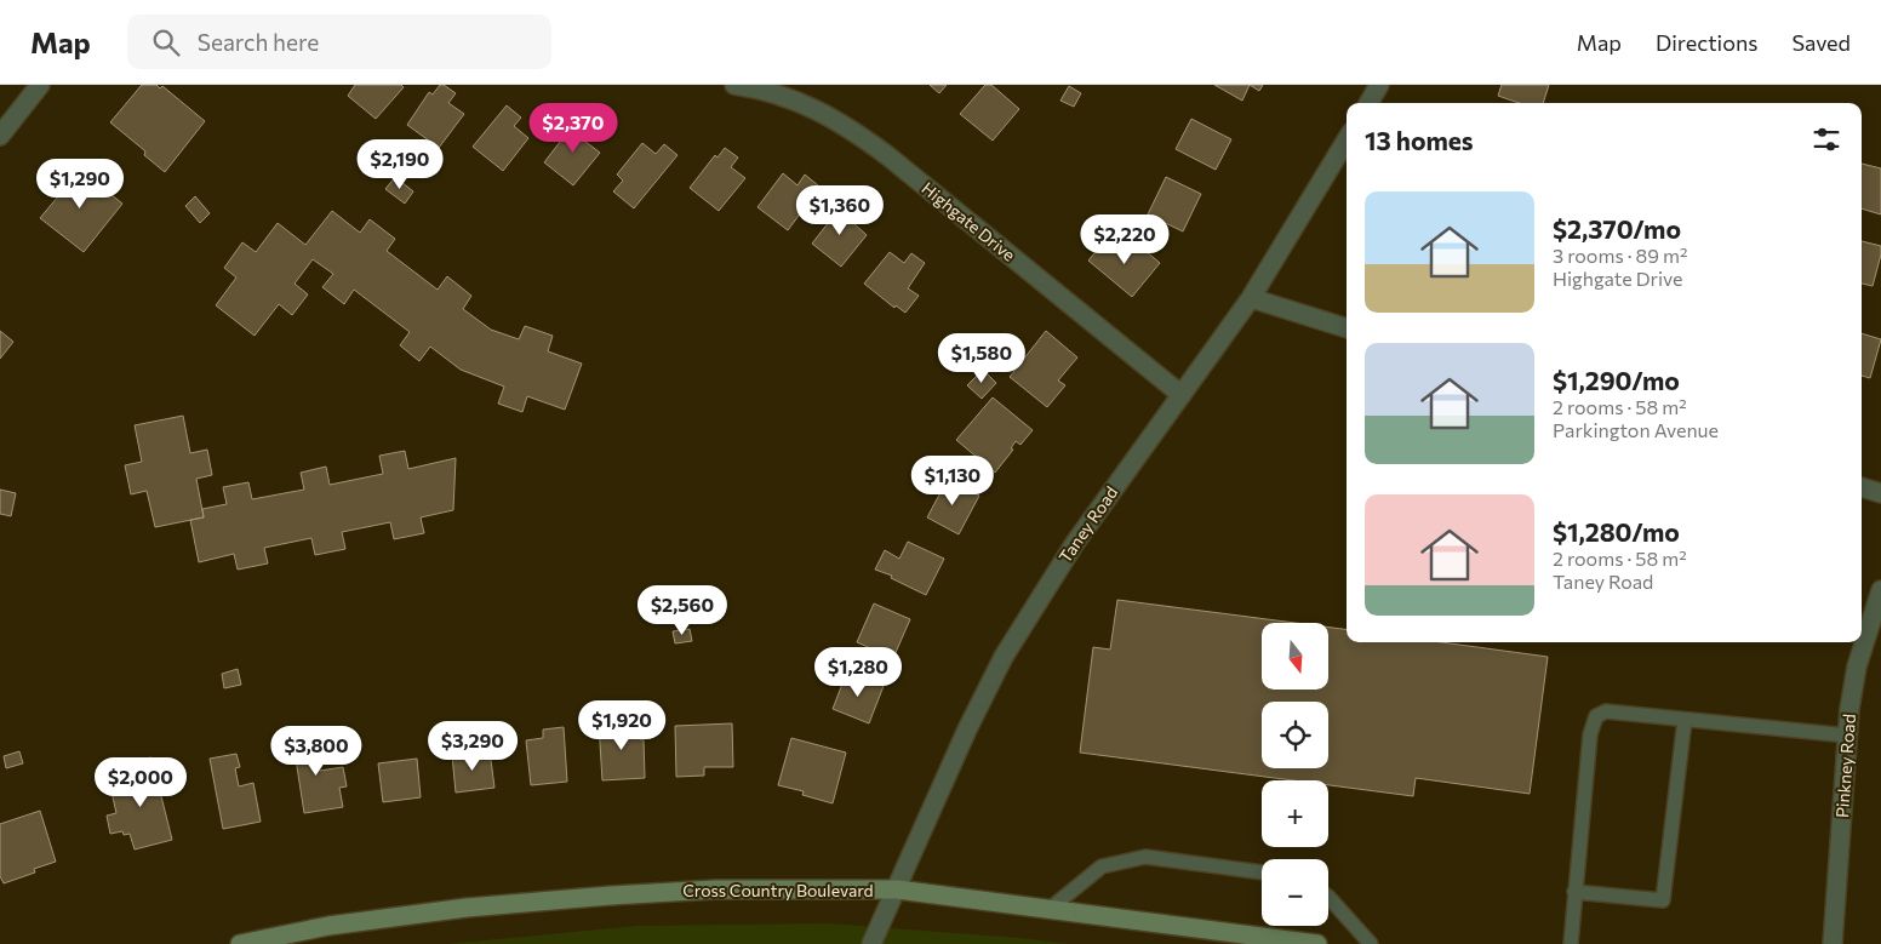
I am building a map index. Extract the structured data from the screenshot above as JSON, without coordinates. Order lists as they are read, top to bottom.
{
  "streets": {
    "main road": ["Cross Country Boulevard"],
    "street": ["Highgate Drive", "Taney Road", "Pinkney Road"]
  },
  "crossings": [
    ["Highgate Drive", "Taney Road"],
    ["Taney Road", "Cross Country Boulevard"]
  ],
  "north": "bottom",
  "page": {
    "header": "Map",
    "search": "Search here",
    "nav": ["Map", "Directions", "Saved"],
    "price": [
      "$2,370",
      "$2,190",
      "$1,290",
      "$1,360",
      "$2,220",
      "$1,580",
      "$1,130",
      "$2,560",
      "$1,280",
      "$1,920",
      "$3,290",
      "$3,800",
      "$2,000"
    ],
    "heading": "13 homes",
    "list": [
      {
        "name": "$2,370/mo",
        "note": "3 rooms · 89 m² · Highgate Drive"
      },
      {
        "name": "$1,290/mo",
        "note": "2 rooms · 58 m² · Parkington Avenue"
      },
      {
        "name": "$1,280/mo",
        "note": "2 rooms · 58 m² · Taney Road"
      }
    ],
    "map_buttons": ["+", "−"]
  }
}
